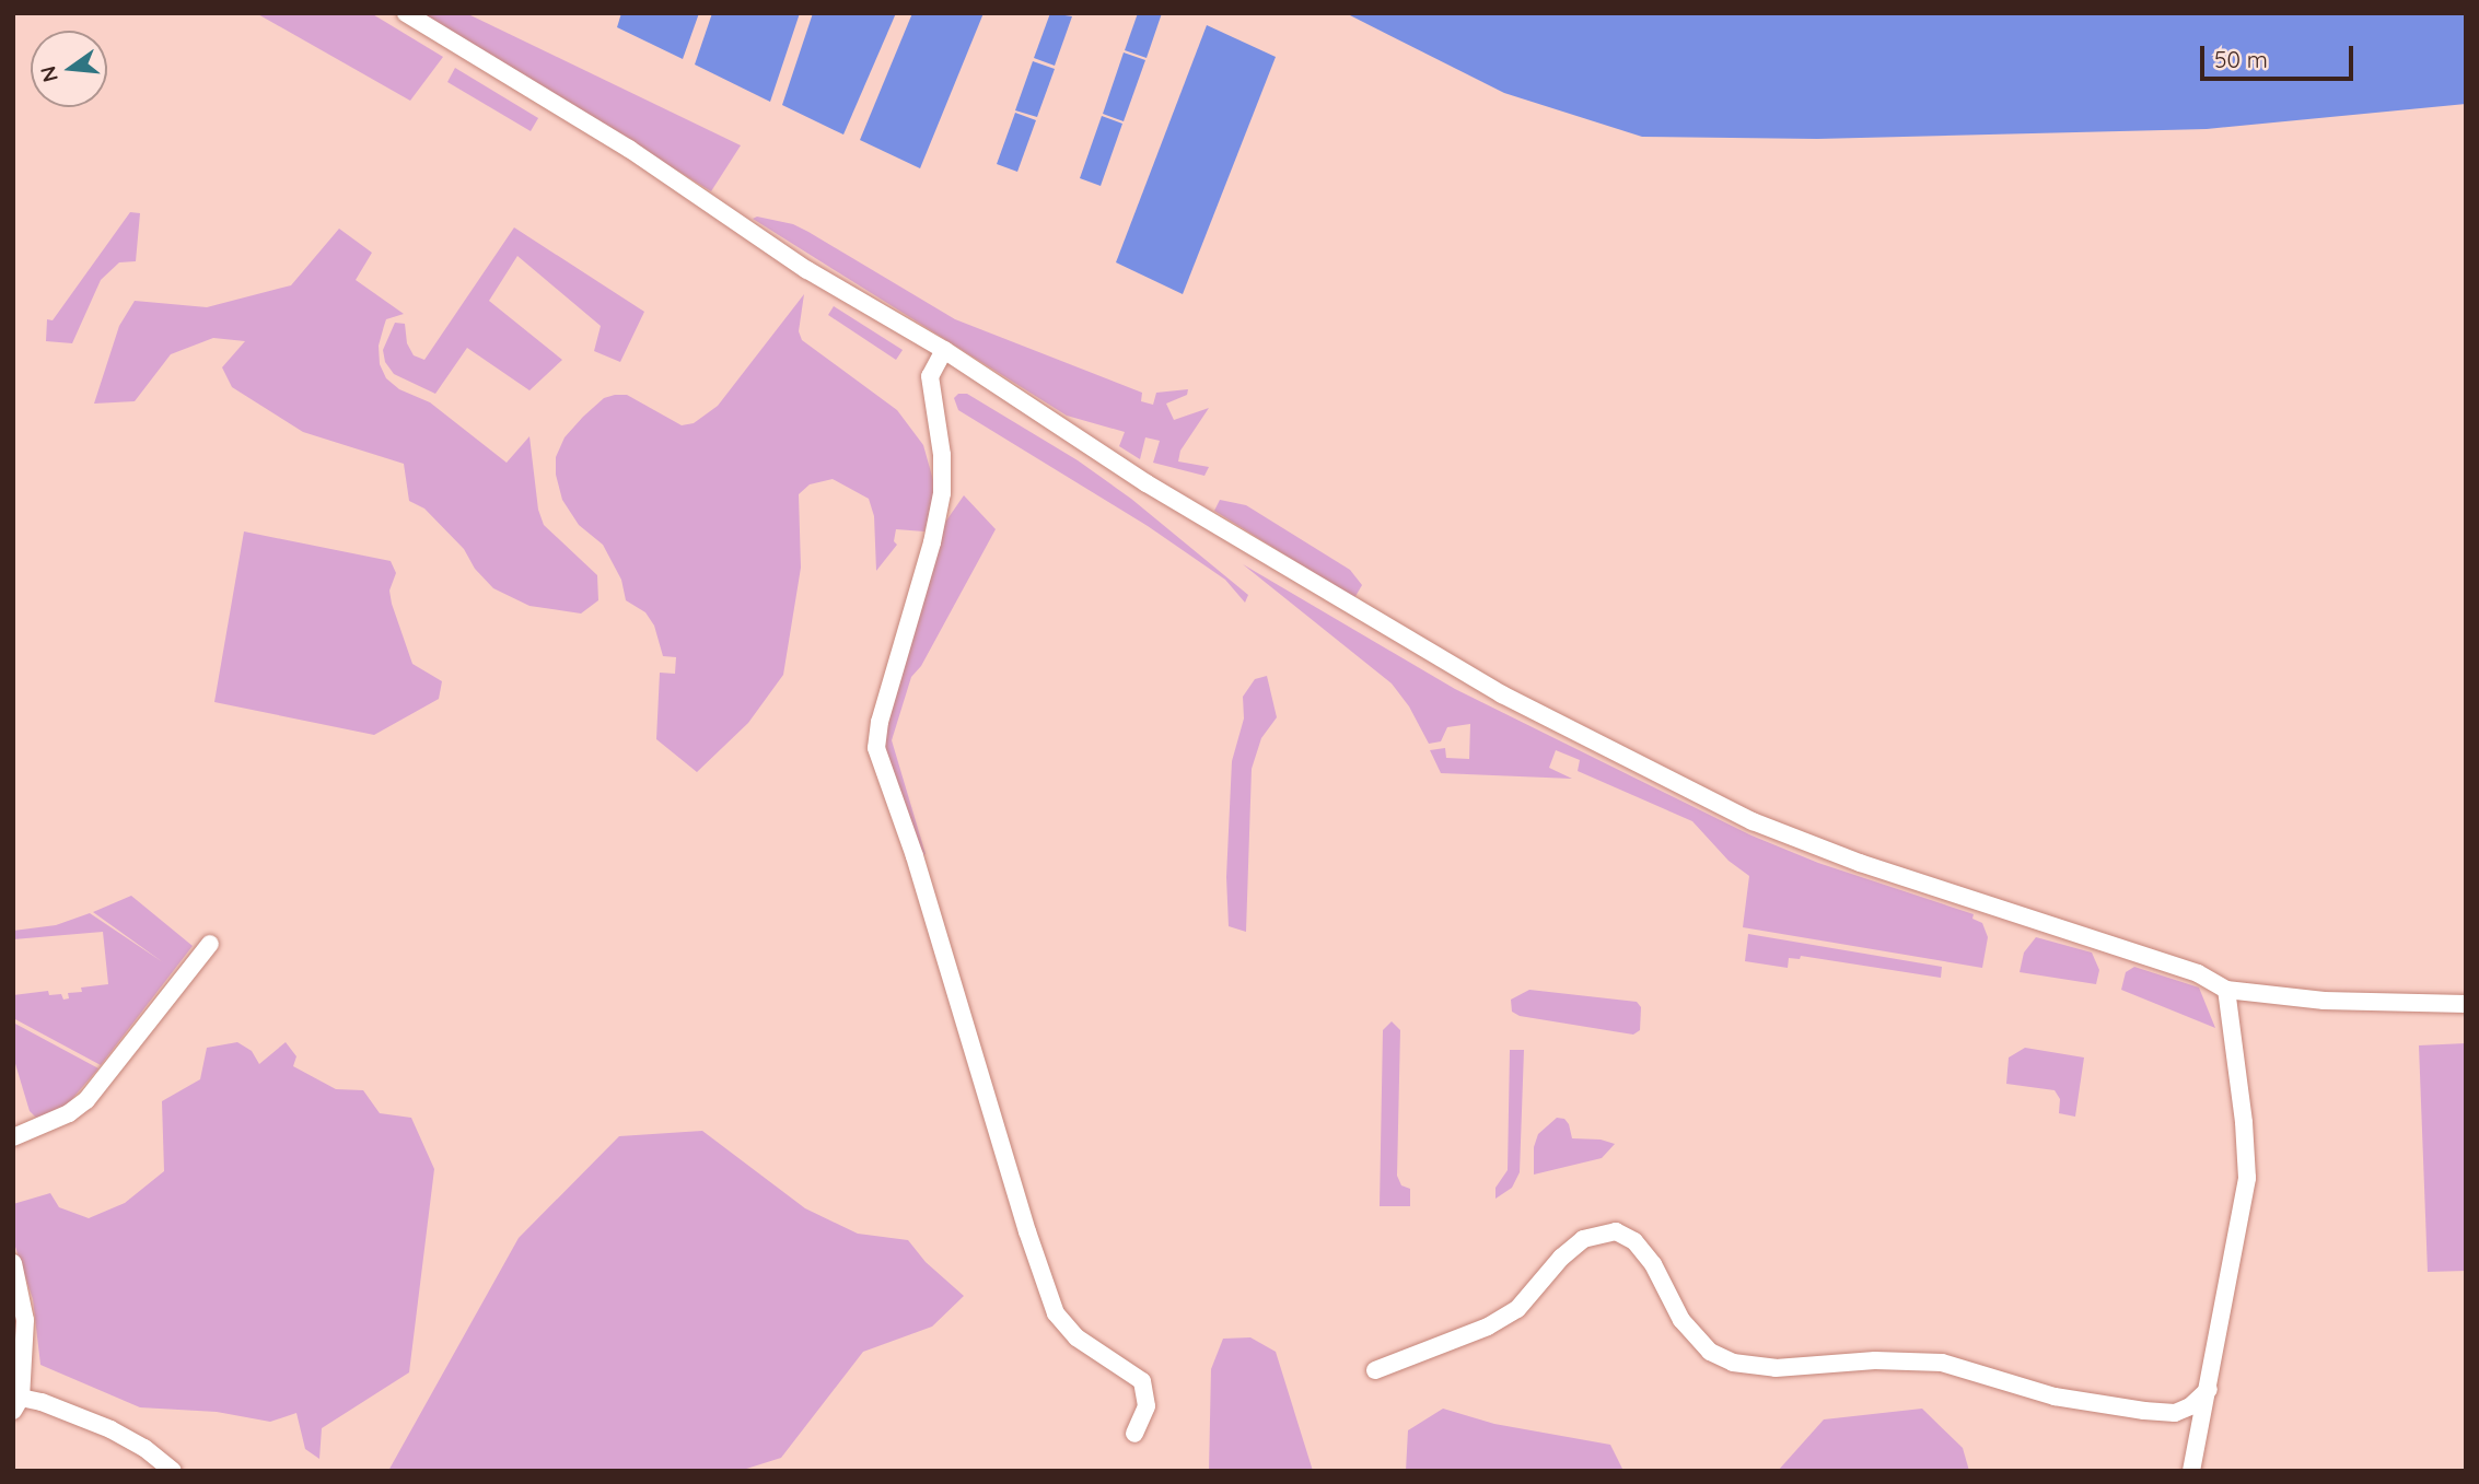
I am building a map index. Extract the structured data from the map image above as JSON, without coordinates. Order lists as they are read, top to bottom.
{
  "scale_bar": "50 m",
  "north": "left"
}
